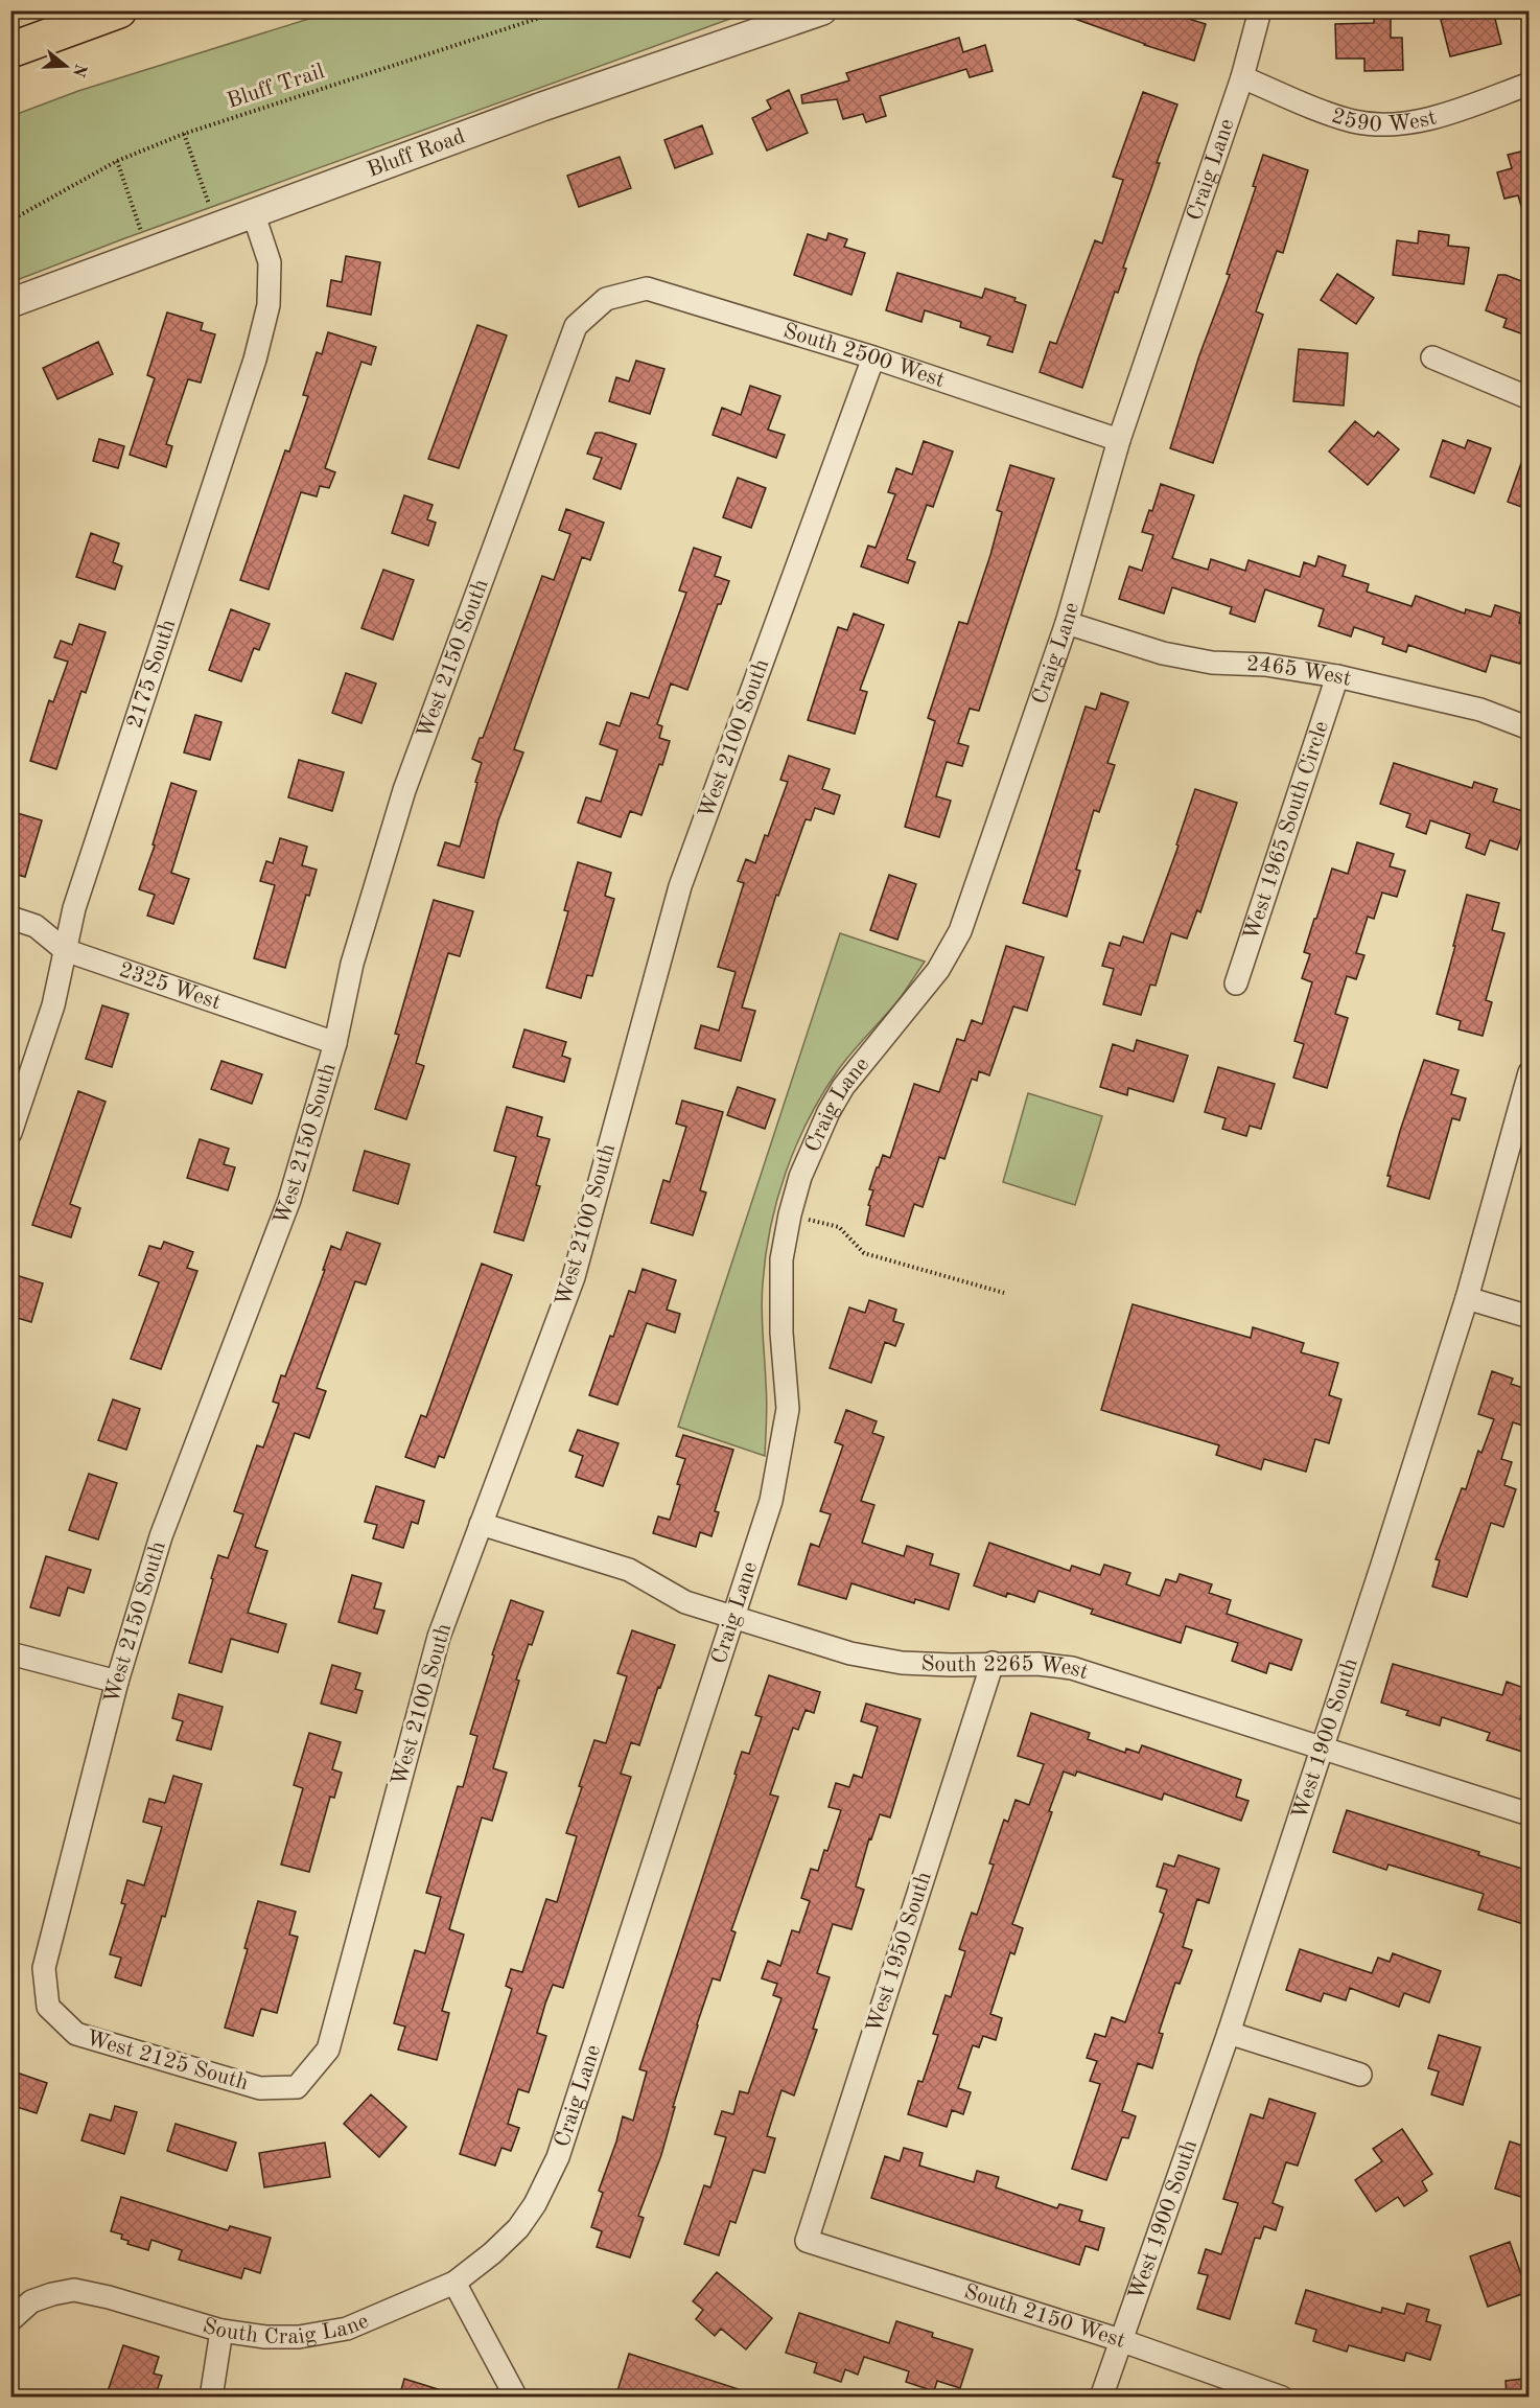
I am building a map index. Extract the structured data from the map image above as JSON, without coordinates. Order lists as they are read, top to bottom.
{
  "streets": {
    "street": [
      "2590 West",
      "Bluff Road",
      "Craig Lane",
      "South 2500 West",
      "West 2150 South",
      "2175 South",
      "2465 West",
      "West 2100 South",
      "West 1965 South Circle",
      "2325 West",
      "South 2265 West",
      "West 1900 South",
      "West 1950 South",
      "West 2125 South",
      "South 2150 West",
      "South Craig Lane"
    ],
    "path": ["Bluff Trail"]
  },
  "crossings": [
    ["2590 West", "Craig Lane"],
    ["Bluff Road", "2175 South"],
    ["Craig Lane", "South 2500 West"],
    ["Craig Lane", "2465 West"],
    ["Craig Lane", "South 2265 West"],
    ["Craig Lane", "South Craig Lane"],
    ["South 2500 West", "West 2150 South"],
    ["South 2500 West", "West 2100 South"],
    ["West 2150 South", "2325 West"],
    ["West 2150 South", "West 2125 South"],
    ["2175 South", "2325 West"],
    ["2465 West", "West 1965 South Circle"],
    ["West 2100 South", "South 2265 West"],
    ["West 2100 South", "West 2125 South"],
    ["South 2265 West", "West 1900 South"],
    ["South 2265 West", "West 1950 South"],
    ["West 1900 South", "South 2150 West"],
    ["West 1950 South", "South 2150 West"]
  ],
  "north": "right"
}
